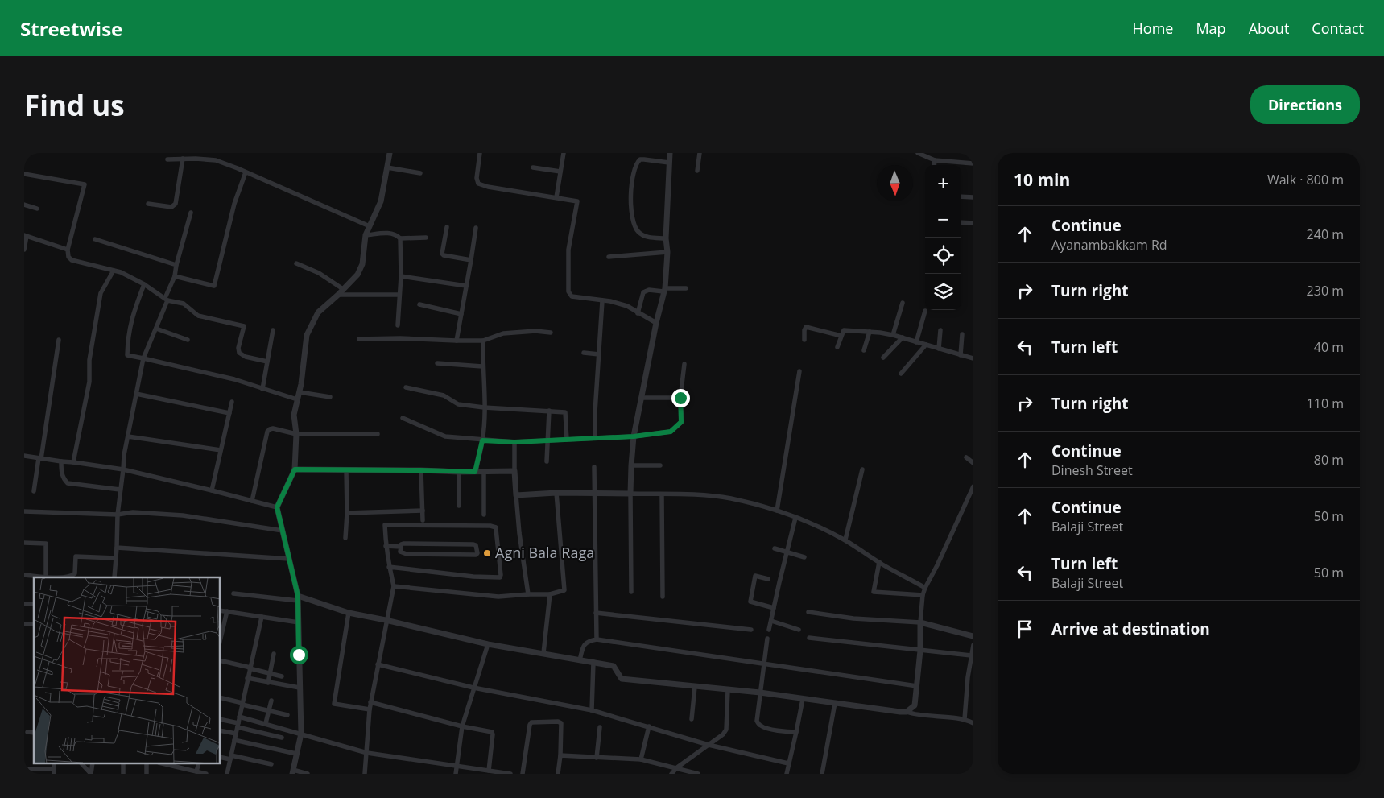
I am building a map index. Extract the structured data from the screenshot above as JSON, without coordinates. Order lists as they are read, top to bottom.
{
  "places": ["Agni Bala Raga"],
  "north": "bottom",
  "page": {
    "header": "Streetwise",
    "nav": [
      "Home",
      "Map",
      "About",
      "Contact"
    ],
    "buttons": "Directions",
    "title": "Find us",
    "heading": ["10 min", "Walk · 800 m"],
    "map_buttons": ["+", "−"],
    "list": [
      ["Continue", "Ayanambakkam Rd", "240 m"],
      ["Turn right", "230 m"],
      ["Turn left", "40 m"],
      ["Turn right", "110 m"],
      ["Continue", "Dinesh Street", "80 m"],
      ["Continue", "Balaji Street", "50 m"],
      ["Turn left", "Balaji Street", "50 m"],
      "Arrive at destination"
    ]
  }
}
